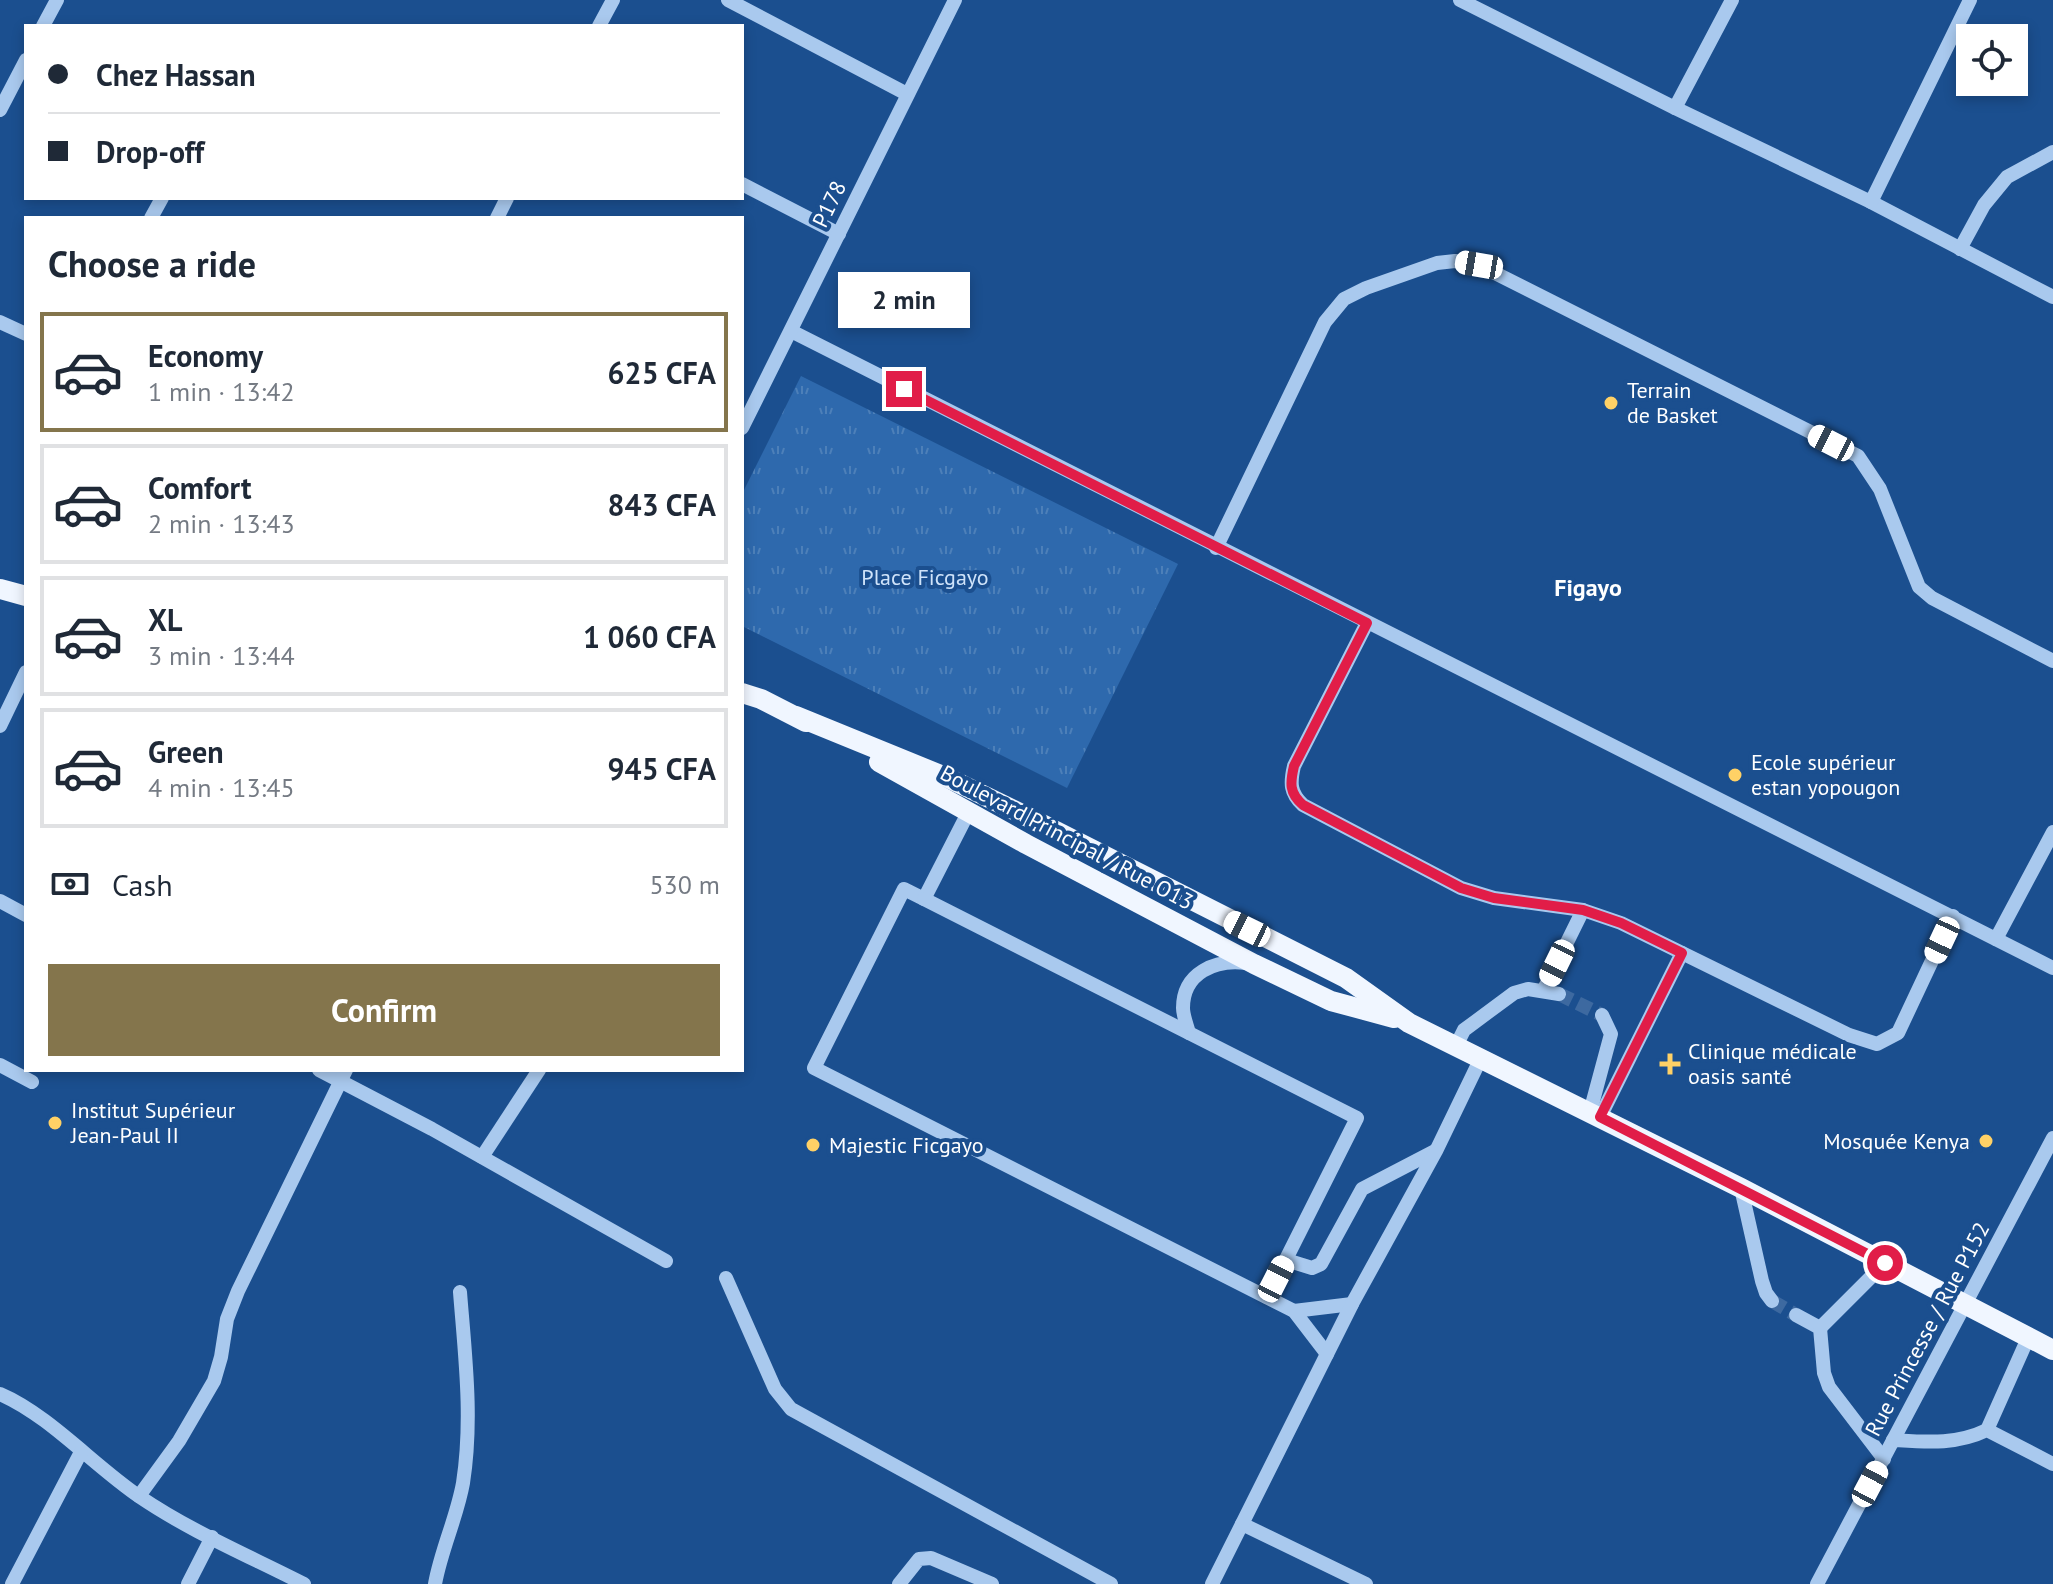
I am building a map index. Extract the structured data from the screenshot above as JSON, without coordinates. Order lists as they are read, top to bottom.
{
  "streets": {
    "main road": ["Boulevard Principal / Rue O13"],
    "street": ["P178", "Rue Princesse / Rue P152"]
  },
  "crossings": [
    ["Boulevard Principal / Rue O13", "Rue Princesse / Rue P152"]
  ],
  "districts": ["Figayo"],
  "parks": ["Place Ficgayo"],
  "places": {
    "other": [
      "Terrain de Basket",
      "Ecole supérieur estan yopougon",
      "Institut Supérieur Jean-Paul II",
      "Mosquée Kenya",
      "Majestic Ficgayo"
    ],
    "health": ["Clinique médicale oasis santé"]
  },
  "page": {
    "banner": ["Chez Hassan", "Drop-off"],
    "heading": "Choose a ride",
    "bubble": "2 min",
    "list": [
      {
        "name": "Economy",
        "note": "1 min · 13:42",
        "value": "625 CFA"
      },
      {
        "name": "Comfort",
        "note": "2 min · 13:43",
        "value": "843 CFA"
      },
      {
        "name": "XL",
        "note": "3 min · 13:44",
        "value": "1 060 CFA"
      },
      {
        "name": "Green",
        "note": "4 min · 13:45",
        "value": "945 CFA"
      }
    ],
    "pay": ["Cash", "530 m"],
    "buttons": "Confirm"
  }
}
